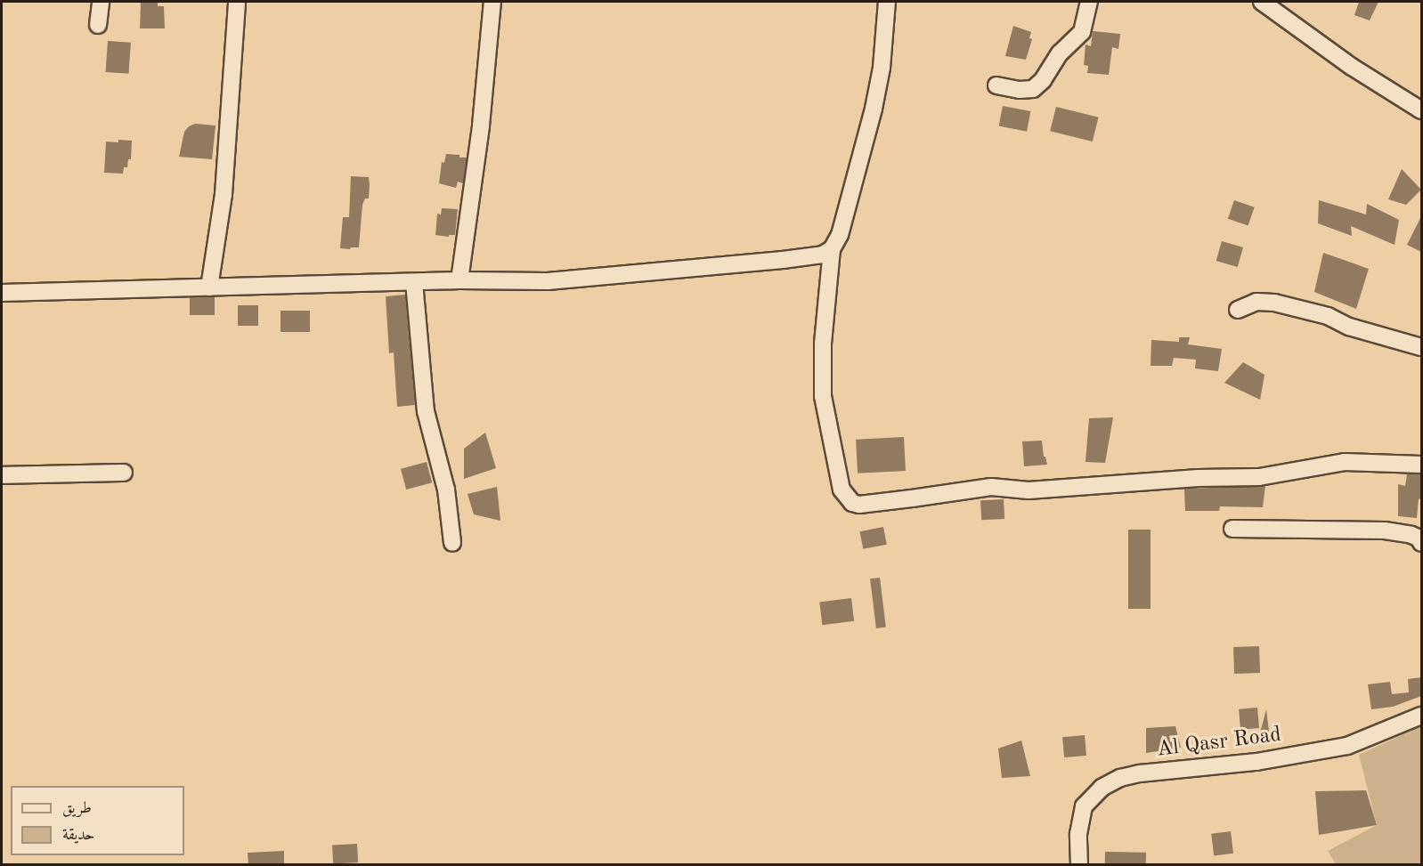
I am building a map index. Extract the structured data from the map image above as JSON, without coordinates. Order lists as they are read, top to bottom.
{
  "streets": {
    "street": ["Al Qasr Road"]
  },
  "legend": ["طريق", "حديقة"]
}
